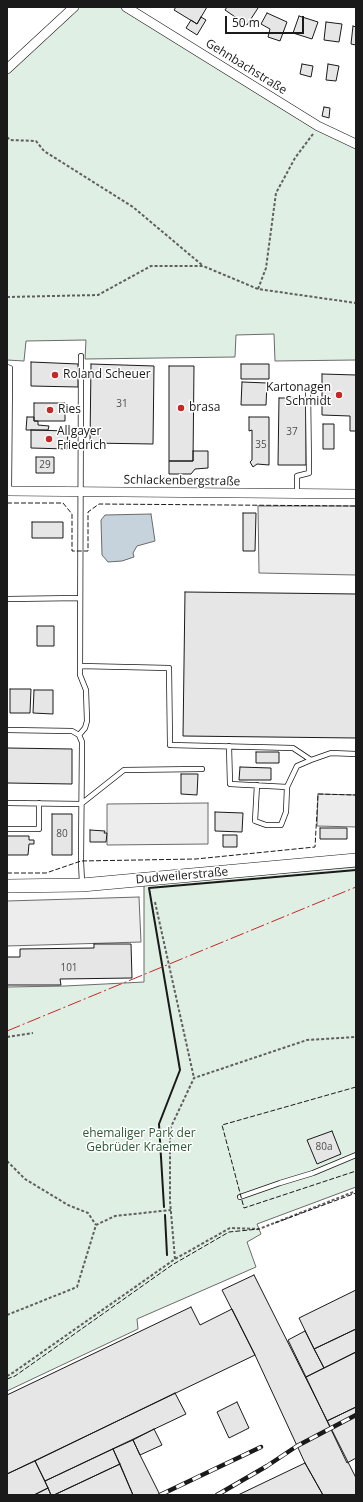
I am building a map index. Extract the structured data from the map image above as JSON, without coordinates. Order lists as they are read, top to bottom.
{
  "streets": {
    "main road": ["Dudweilerstraße"],
    "street": ["Gehnbachstraße", "Schlackenbergstraße"]
  },
  "parks": ["ehemaliger Park der Gebrüder Kraemer"],
  "places": [
    "Roland Scheuer",
    "Kartonagen Schmidt",
    "brasa",
    "Ries",
    "Allgayer Friedrich"
  ],
  "house_numbers": [
    "31",
    "37",
    "35",
    "29",
    "80",
    "101",
    "80a"
  ],
  "scale_bar": "50 m"
}
